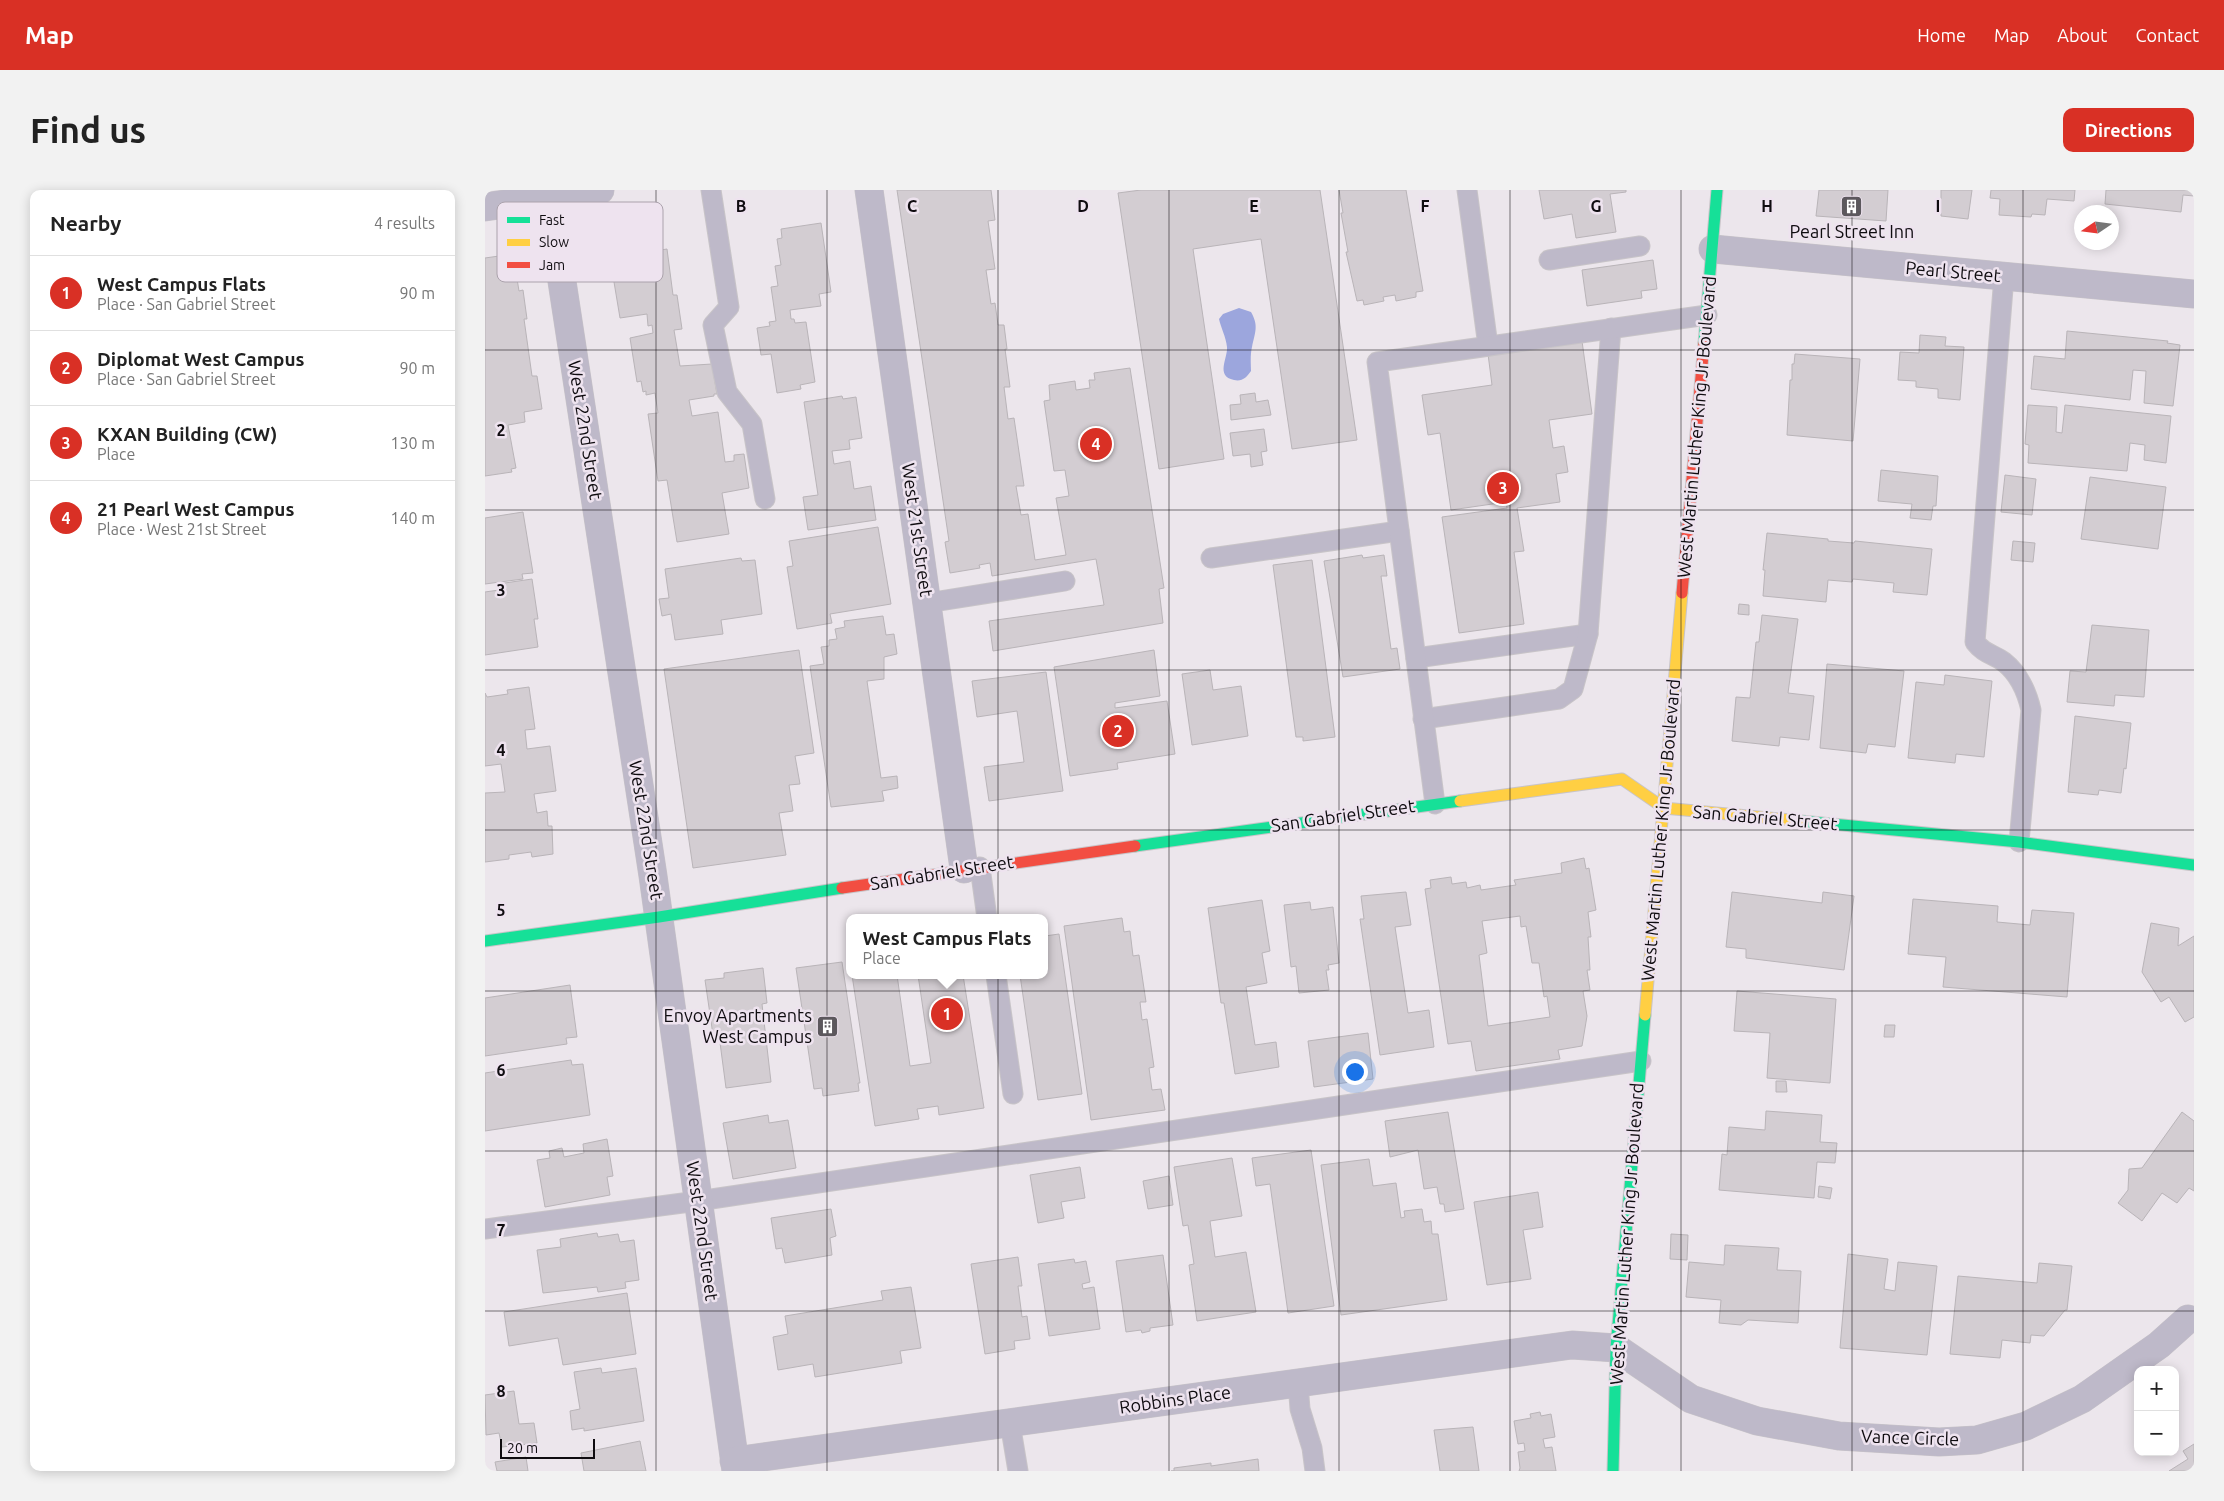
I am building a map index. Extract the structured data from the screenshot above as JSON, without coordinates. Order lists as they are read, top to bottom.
{
  "streets": {
    "street": [
      "Pearl Street",
      "West Martin Luther King Jr Boulevard",
      "West 22nd Street",
      "West 21st Street",
      "San Gabriel Street",
      "Robbins Place",
      "Vance Circle"
    ]
  },
  "crossings": [
    ["Pearl Street", "West Martin Luther King Jr Boulevard"],
    ["West Martin Luther King Jr Boulevard", "San Gabriel Street"],
    ["West Martin Luther King Jr Boulevard", "Robbins Place"],
    ["West Martin Luther King Jr Boulevard", "Vance Circle"],
    ["West 22nd Street", "San Gabriel Street"],
    ["West 22nd Street", "Robbins Place"],
    ["West 21st Street", "San Gabriel Street"],
    ["Robbins Place", "Vance Circle"]
  ],
  "places": {
    "building": ["Pearl Street Inn", "Envoy Apartments West Campus"]
  },
  "legend": ["Fast", "Slow", "Jam"],
  "scale_bar": "20 m",
  "north": "left",
  "page": {
    "header": "Map",
    "nav": [
      "Home",
      "Map",
      "About",
      "Contact"
    ],
    "buttons": "Directions",
    "title": "Find us",
    "heading": ["Nearby", "4 results"],
    "list": [
      {
        "mark": "1",
        "name": "West Campus Flats",
        "note": "Place · San Gabriel Street",
        "value": "90 m"
      },
      {
        "mark": "2",
        "name": "Diplomat West Campus",
        "note": "Place · San Gabriel Street",
        "value": "90 m"
      },
      {
        "mark": "3",
        "name": "KXAN Building (CW)",
        "note": "Place",
        "value": "130 m"
      },
      {
        "mark": "4",
        "name": "21 Pearl West Campus",
        "note": "Place · West 21st Street",
        "value": "140 m"
      }
    ],
    "pins": [
      "4",
      "3",
      "2",
      "1"
    ],
    "popup": ["West Campus Flats", "Place"],
    "map_buttons": ["+", "−"],
    "scale": "20 m"
  },
  "grid": {
    "columns": [
      "B",
      "C",
      "D",
      "E",
      "F",
      "G",
      "H",
      "I"
    ],
    "rows": [
      "2",
      "3",
      "4",
      "5",
      "6",
      "7",
      "8"
    ]
  }
}
